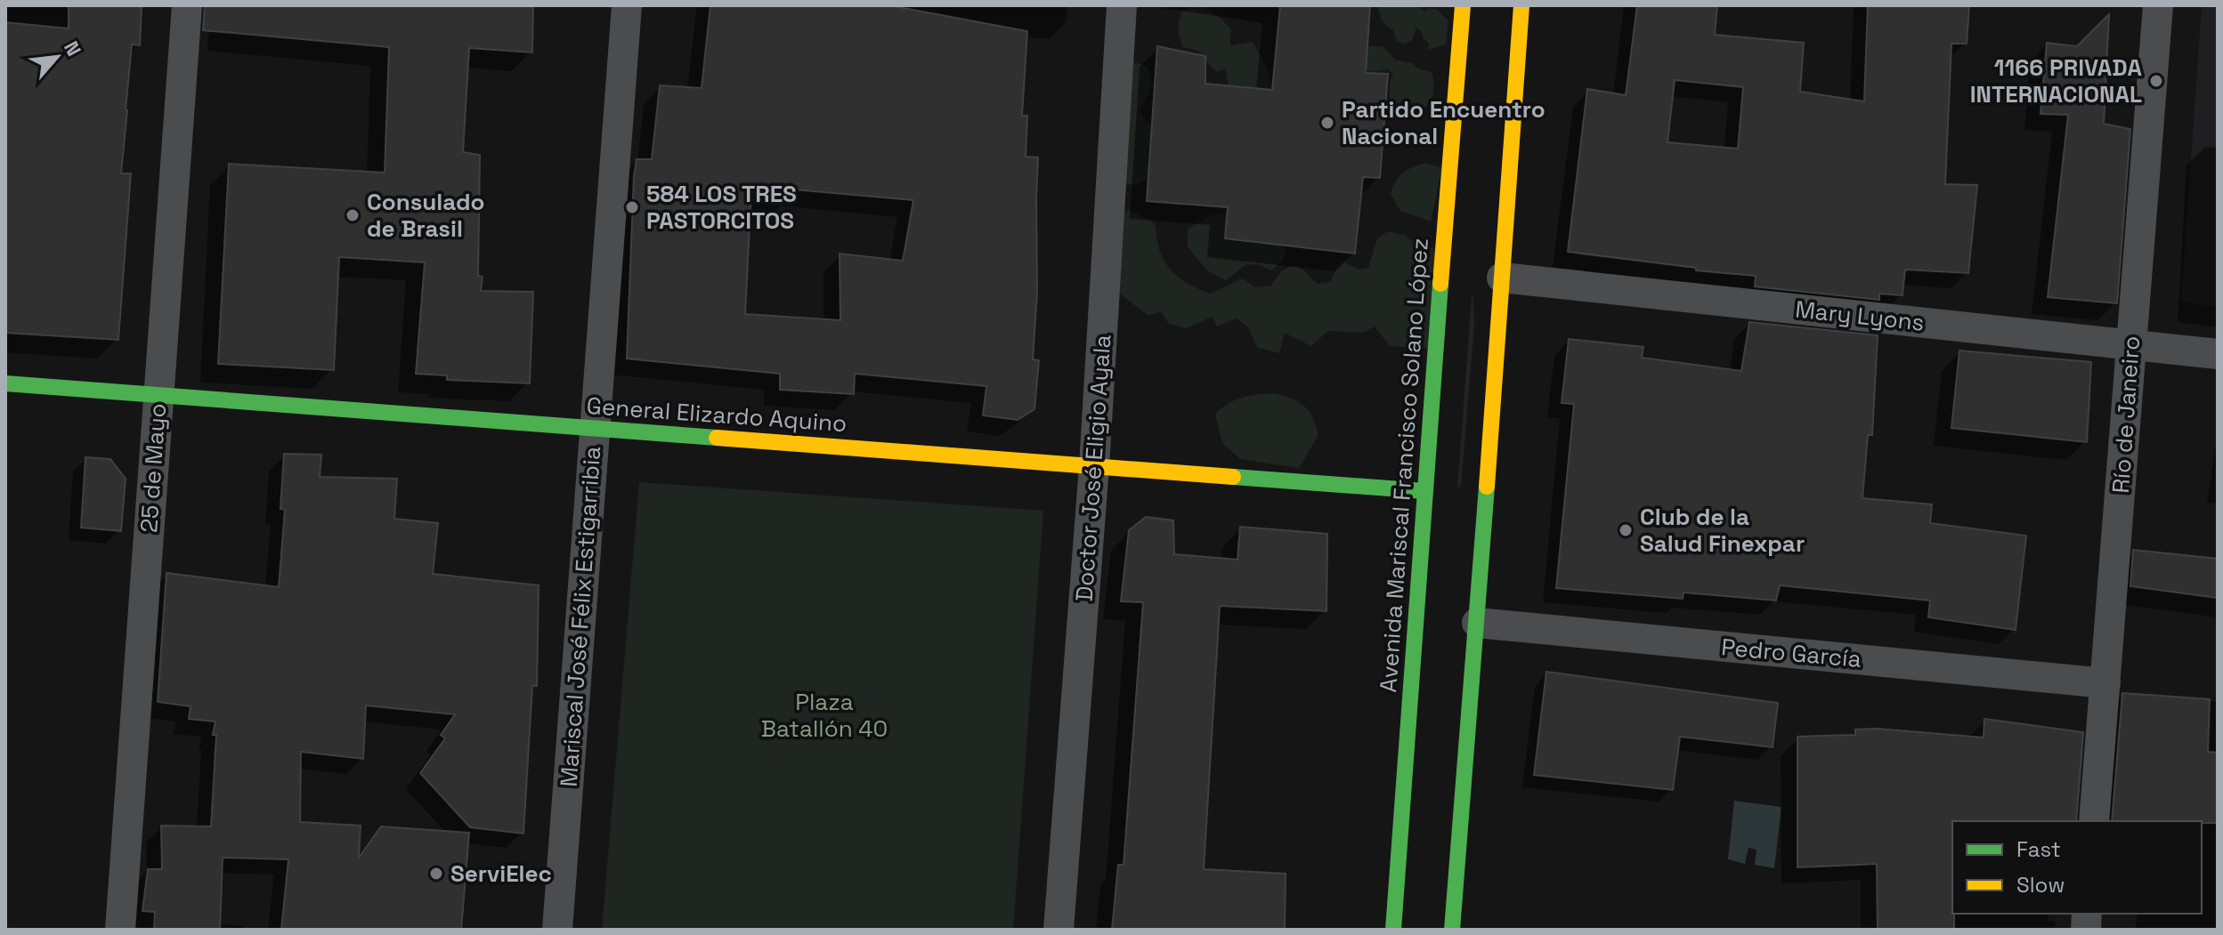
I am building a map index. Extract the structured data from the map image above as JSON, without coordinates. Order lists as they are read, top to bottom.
{
  "streets": {
    "main road": ["General Elizardo Aquino", "Avenida Mariscal Francisco Solano López"],
    "street": [
      "Mary Lyons",
      "Río de Janeiro",
      "25 de Mayo",
      "Doctor José Eligio Ayala",
      "Mariscal José Félix Estigarribia",
      "Pedro García"
    ]
  },
  "crossings": [
    ["Mary Lyons", "Río de Janeiro"],
    ["General Elizardo Aquino", "Avenida Mariscal Francisco Solano López"],
    ["General Elizardo Aquino", "25 de Mayo"],
    ["General Elizardo Aquino", "Doctor José Eligio Ayala"],
    ["General Elizardo Aquino", "Mariscal José Félix Estigarribia"],
    ["Río de Janeiro", "Pedro García"]
  ],
  "parks": ["Plaza Batallón 40"],
  "places": [
    "1166 PRIVADA INTERNACIONAL",
    "Partido Encuentro Nacional",
    "584 LOS TRES PASTORCITOS",
    "Consulado de Brasil",
    "Club de la Salud Finexpar",
    "ServiElec"
  ],
  "legend": ["Fast", "Slow"],
  "north": "top right"
}
